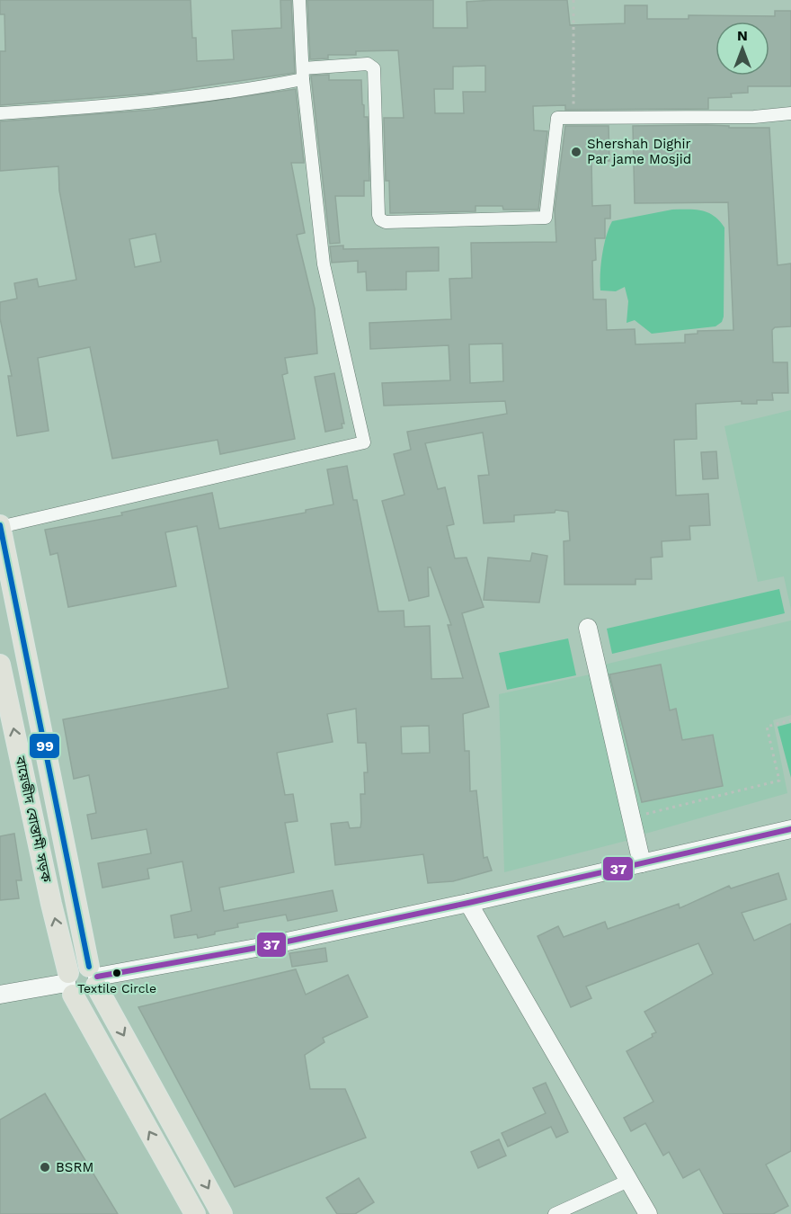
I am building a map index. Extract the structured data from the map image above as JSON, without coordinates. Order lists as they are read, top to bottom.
{
  "streets": {
    "main road": ["বায়েজীদ বোস্তামী সড়ক"]
  },
  "places": ["Shershah Dighir Par jame Mosjid", "Textile Circle", "BSRM"],
  "lines": ["transit line 99", "transit line 37"],
  "north": "top"
}
